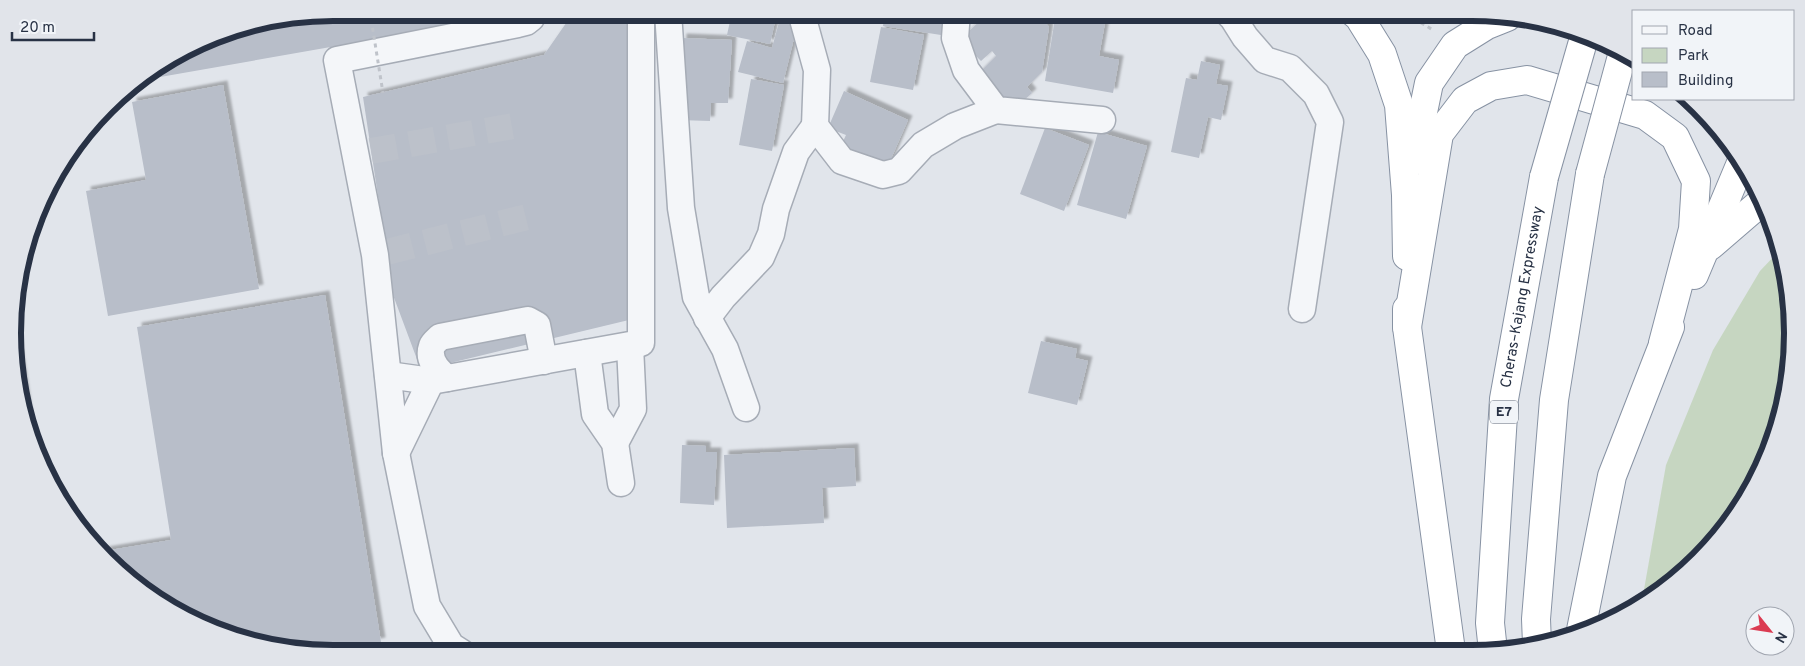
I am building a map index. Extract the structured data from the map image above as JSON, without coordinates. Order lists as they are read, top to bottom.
{
  "streets": {
    "highway": ["Cheras–Kajang Expressway", "E7"]
  },
  "legend": ["Road", "Park", "Building"],
  "scale_bar": "20 m",
  "north": "bottom right"
}
